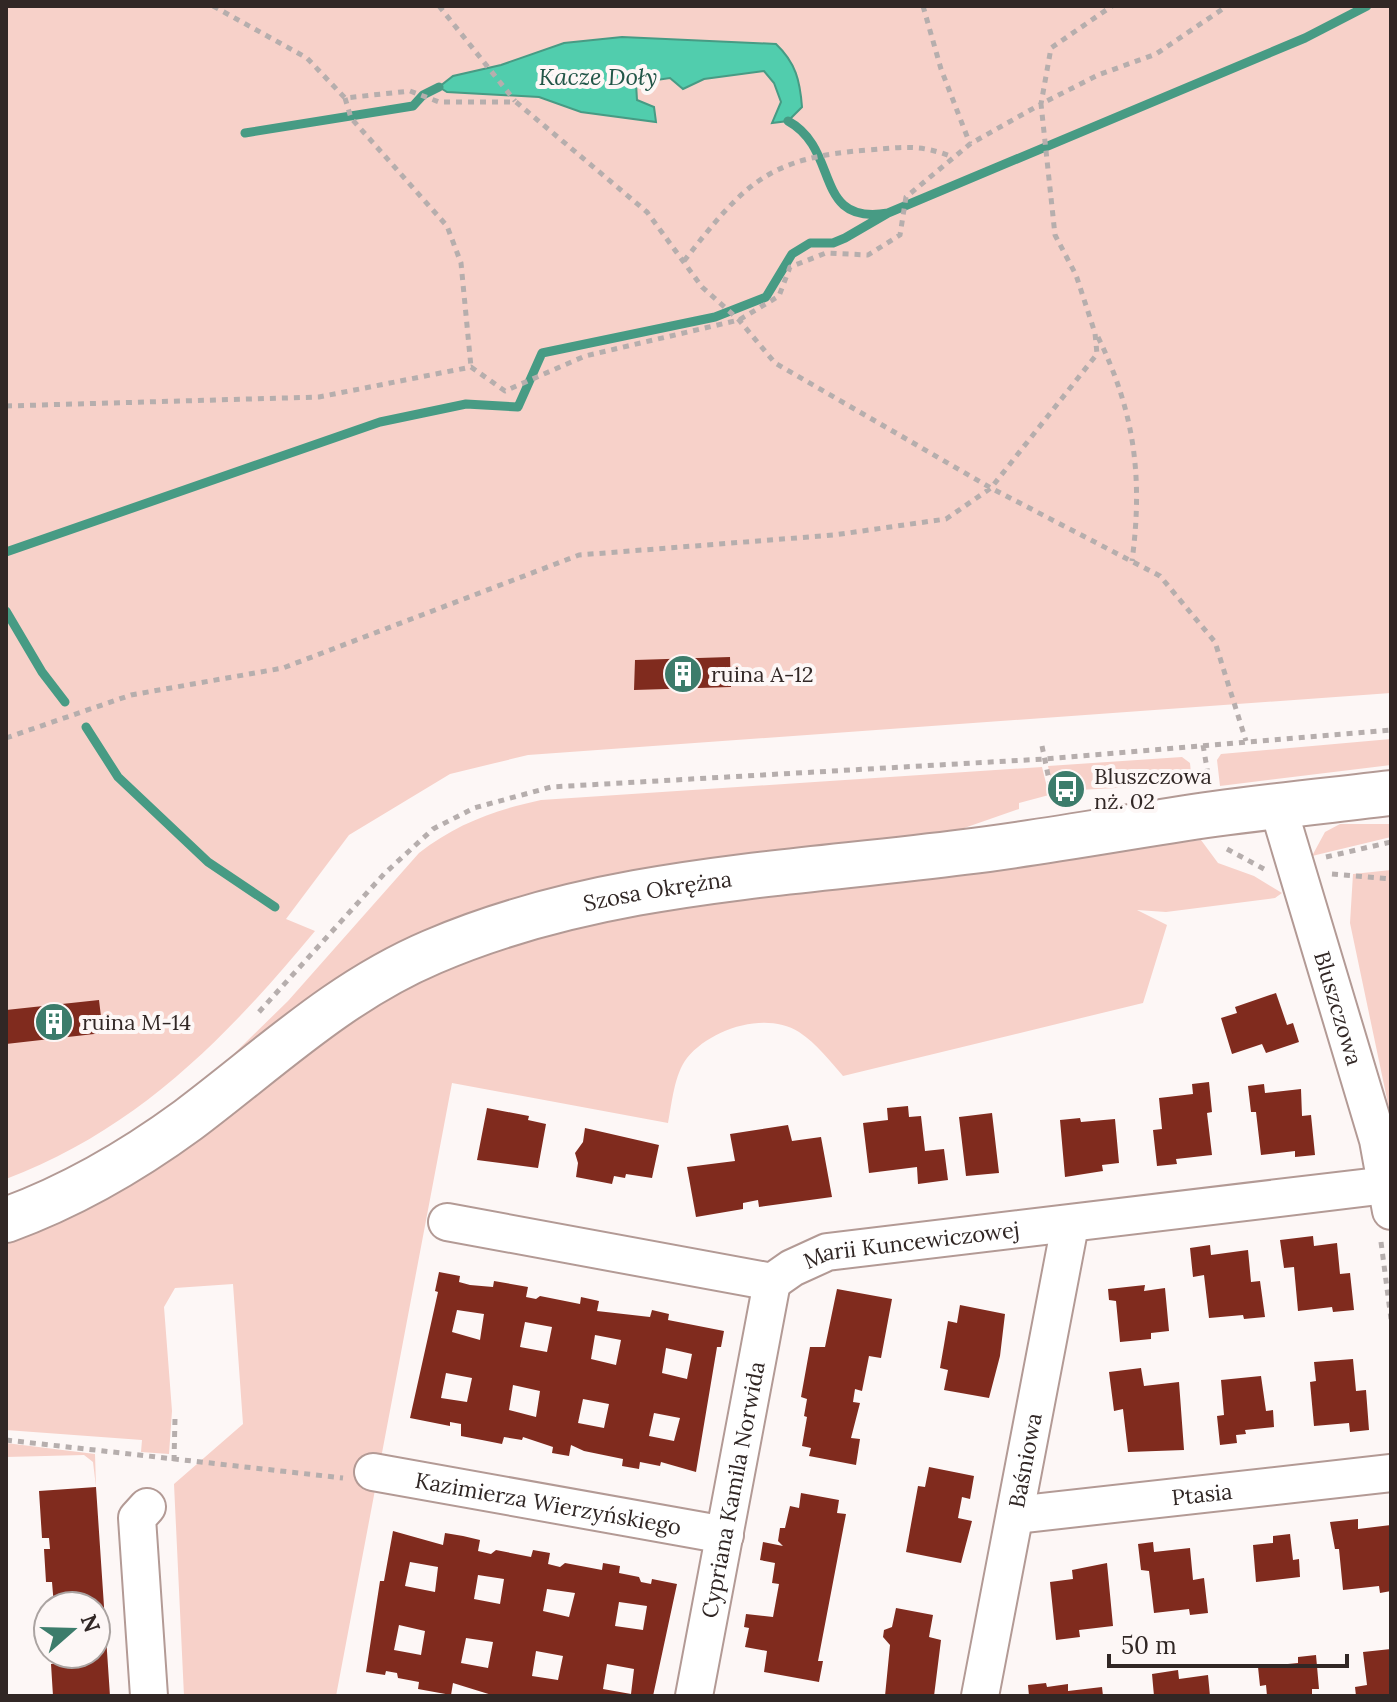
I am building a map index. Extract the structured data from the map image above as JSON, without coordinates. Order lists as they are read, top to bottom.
{
  "streets": {
    "street": [
      "Szosa Okrężna",
      "Bluszczowa",
      "Marii Kuncewiczowej",
      "Baśniowa",
      "Cypriana Kamila Norwida",
      "Ptasia",
      "Kazimierza Wierzyńskiego"
    ]
  },
  "crossings": [
    ["Szosa Okrężna", "Bluszczowa"],
    ["Bluszczowa", "Marii Kuncewiczowej"],
    ["Marii Kuncewiczowej", "Baśniowa"],
    ["Marii Kuncewiczowej", "Cypriana Kamila Norwida"],
    ["Baśniowa", "Ptasia"],
    ["Cypriana Kamila Norwida", "Kazimierza Wierzyńskiego"]
  ],
  "water": ["Kacze Doły"],
  "places": {
    "building": ["ruina A-12", "ruina M-14"],
    "bus stop": ["Bluszczowa nż. 02"]
  },
  "scale_bar": "50 m",
  "north": "right"
}
